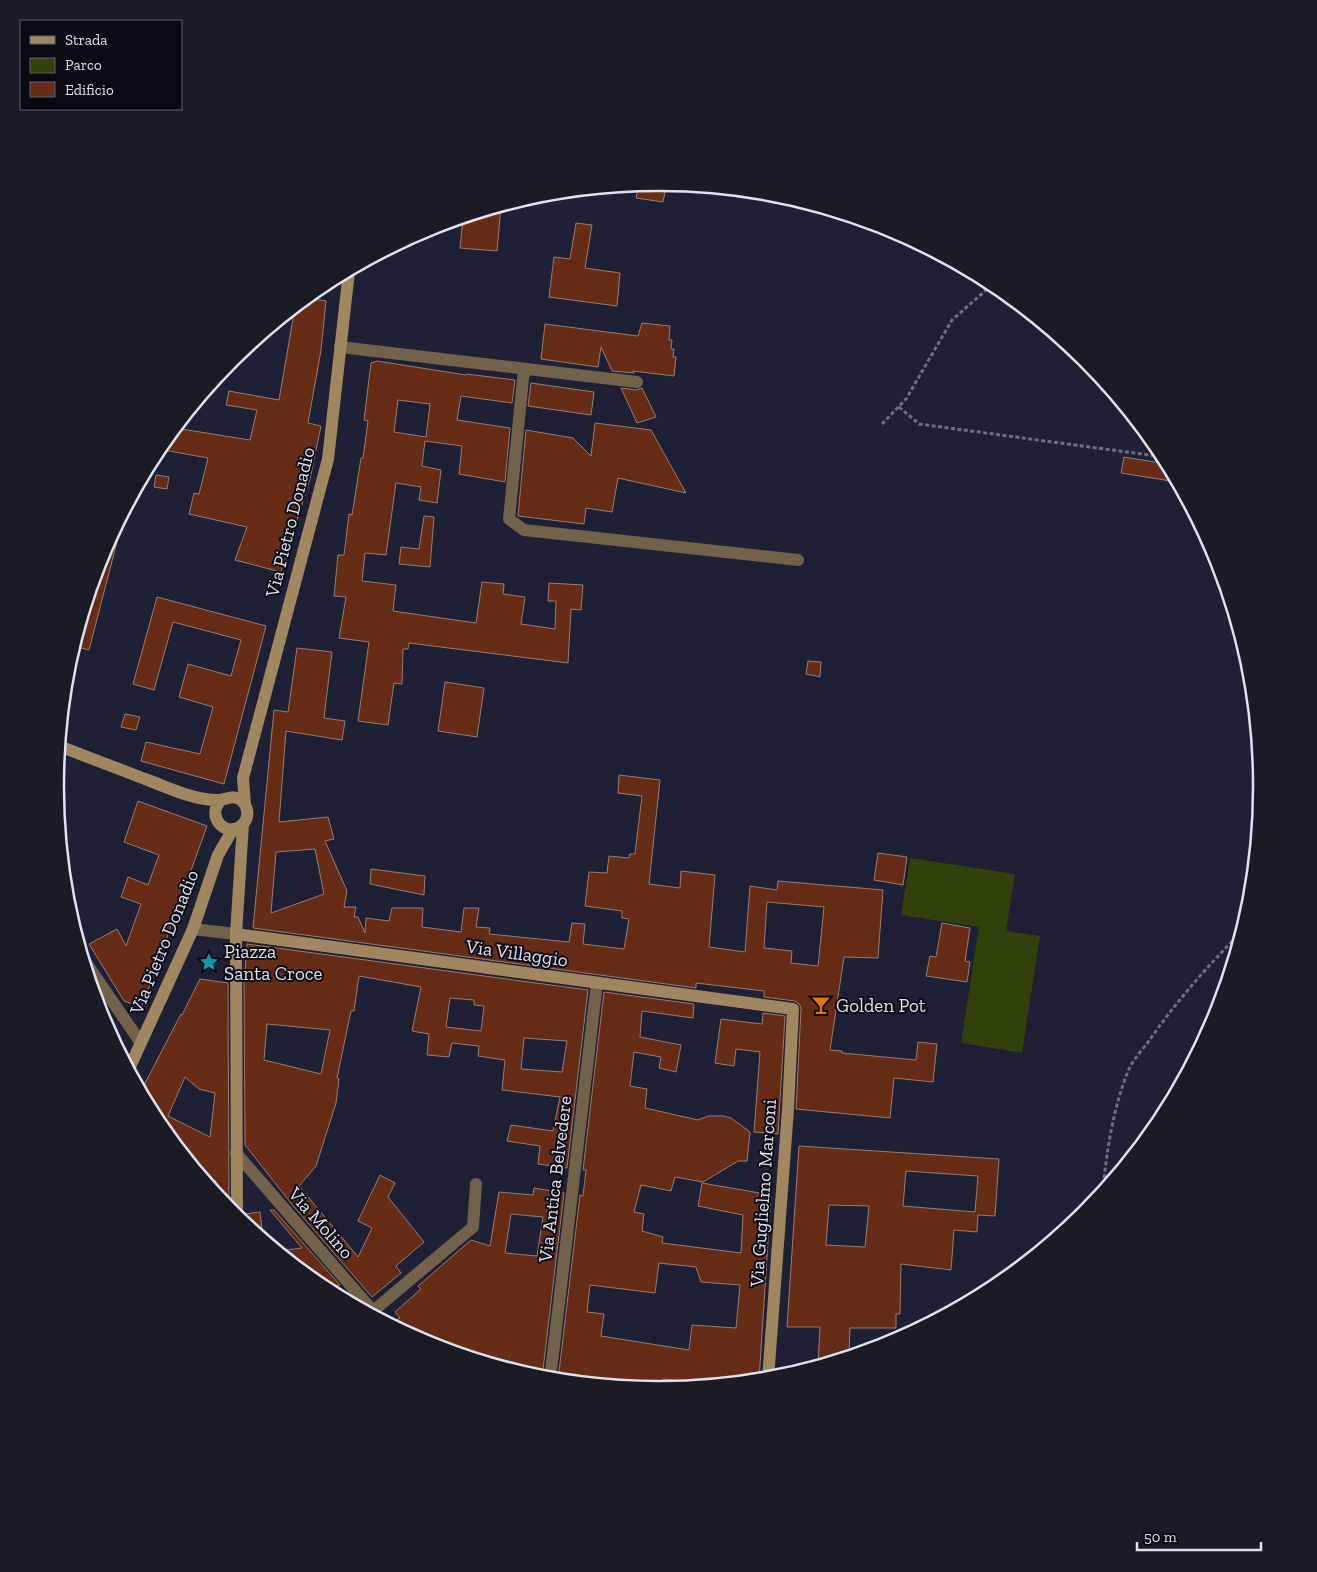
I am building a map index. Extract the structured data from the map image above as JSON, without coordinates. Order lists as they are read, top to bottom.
{
  "streets": {
    "street": [
      "Via Pietro Donadio",
      "Via Villaggio",
      "Via Antica Belvedere",
      "Via Guglielmo Marconi",
      "Via Molino"
    ]
  },
  "crossings": [
    ["Via Villaggio", "Via Antica Belvedere"],
    ["Via Villaggio", "Via Guglielmo Marconi"]
  ],
  "places": {
    "place": ["Piazza Santa Croce"],
    "bar": ["Golden Pot"]
  },
  "legend": ["Strada", "Parco", "Edificio"],
  "scale_bar": "50 m"
}
